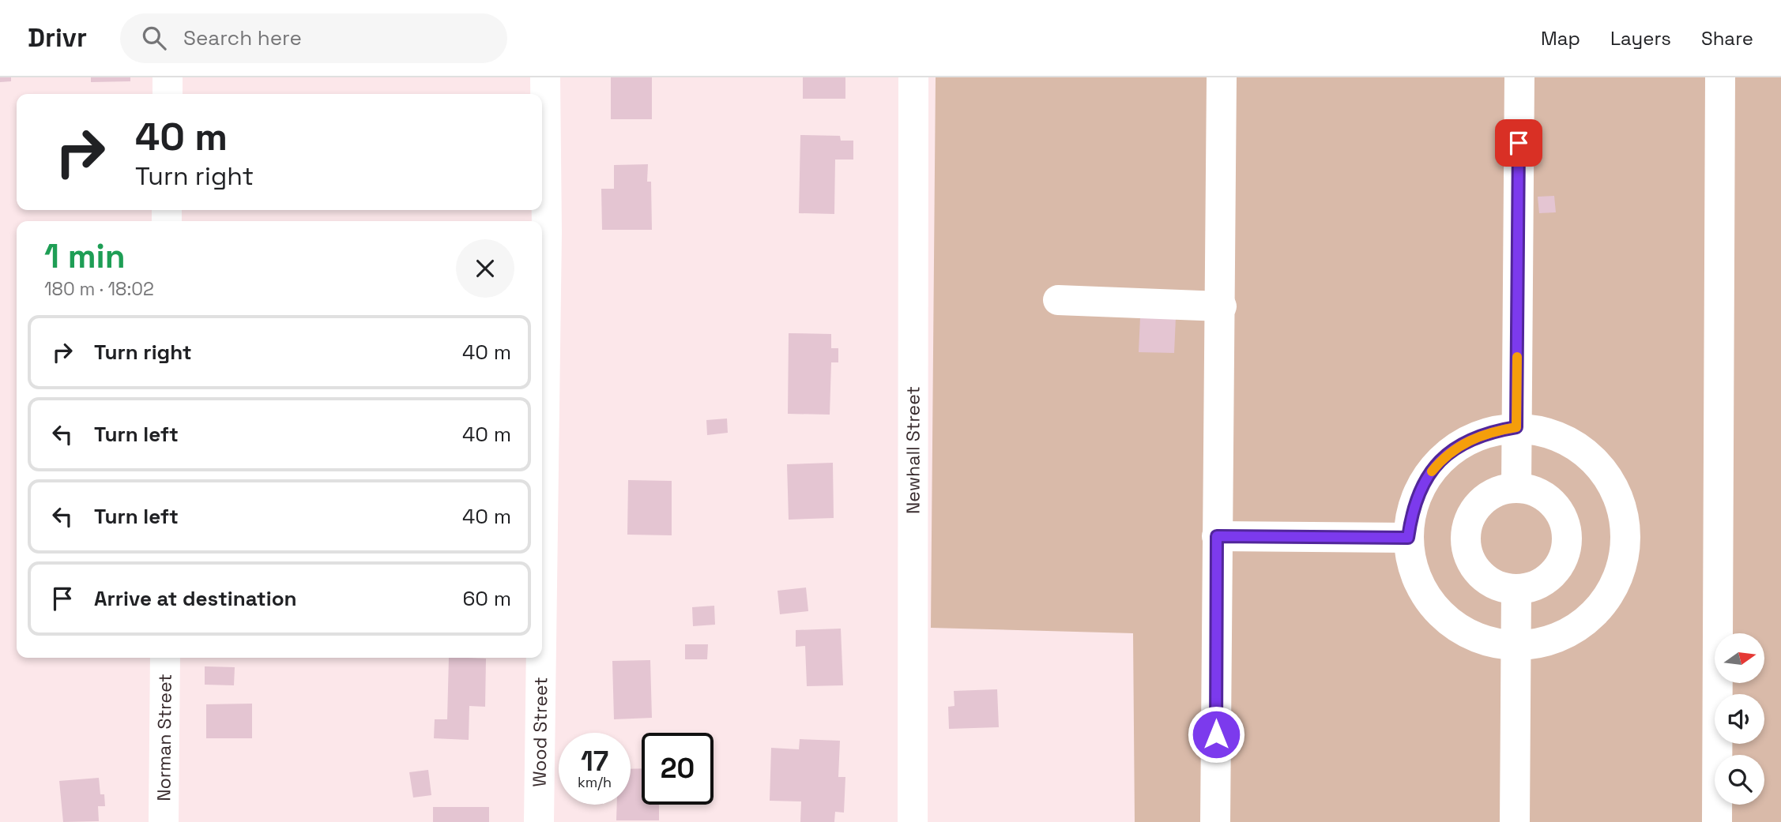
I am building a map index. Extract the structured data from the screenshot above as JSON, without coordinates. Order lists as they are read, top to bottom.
{
  "streets": {
    "street": ["Newhall Street", "Wood Street", "Norman Street"]
  },
  "north": "right",
  "page": {
    "header": "Drivr",
    "search": "Search here",
    "nav": ["Map", "Layers", "Share"],
    "turn": ["40 m", "Turn right"],
    "heading": ["1 min", "180 m · 18:02"],
    "list": [
      {
        "name": "Turn right",
        "value": "40 m"
      },
      {
        "name": "Turn left",
        "value": "40 m"
      },
      {
        "name": "Turn left",
        "value": "40 m"
      },
      {
        "name": "Arrive at destination",
        "value": "60 m"
      }
    ],
    "speed": "17 km/h",
    "limit": "20"
  }
}
